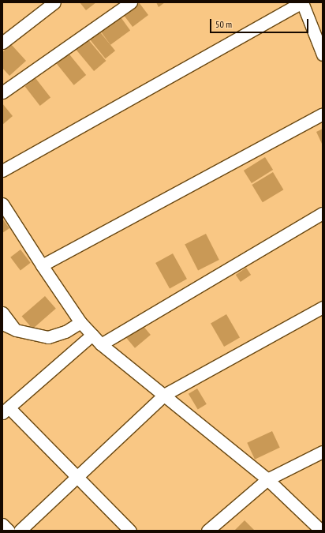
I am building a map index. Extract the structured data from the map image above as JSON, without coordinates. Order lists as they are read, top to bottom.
{
  "scale_bar": "50 m"
}
